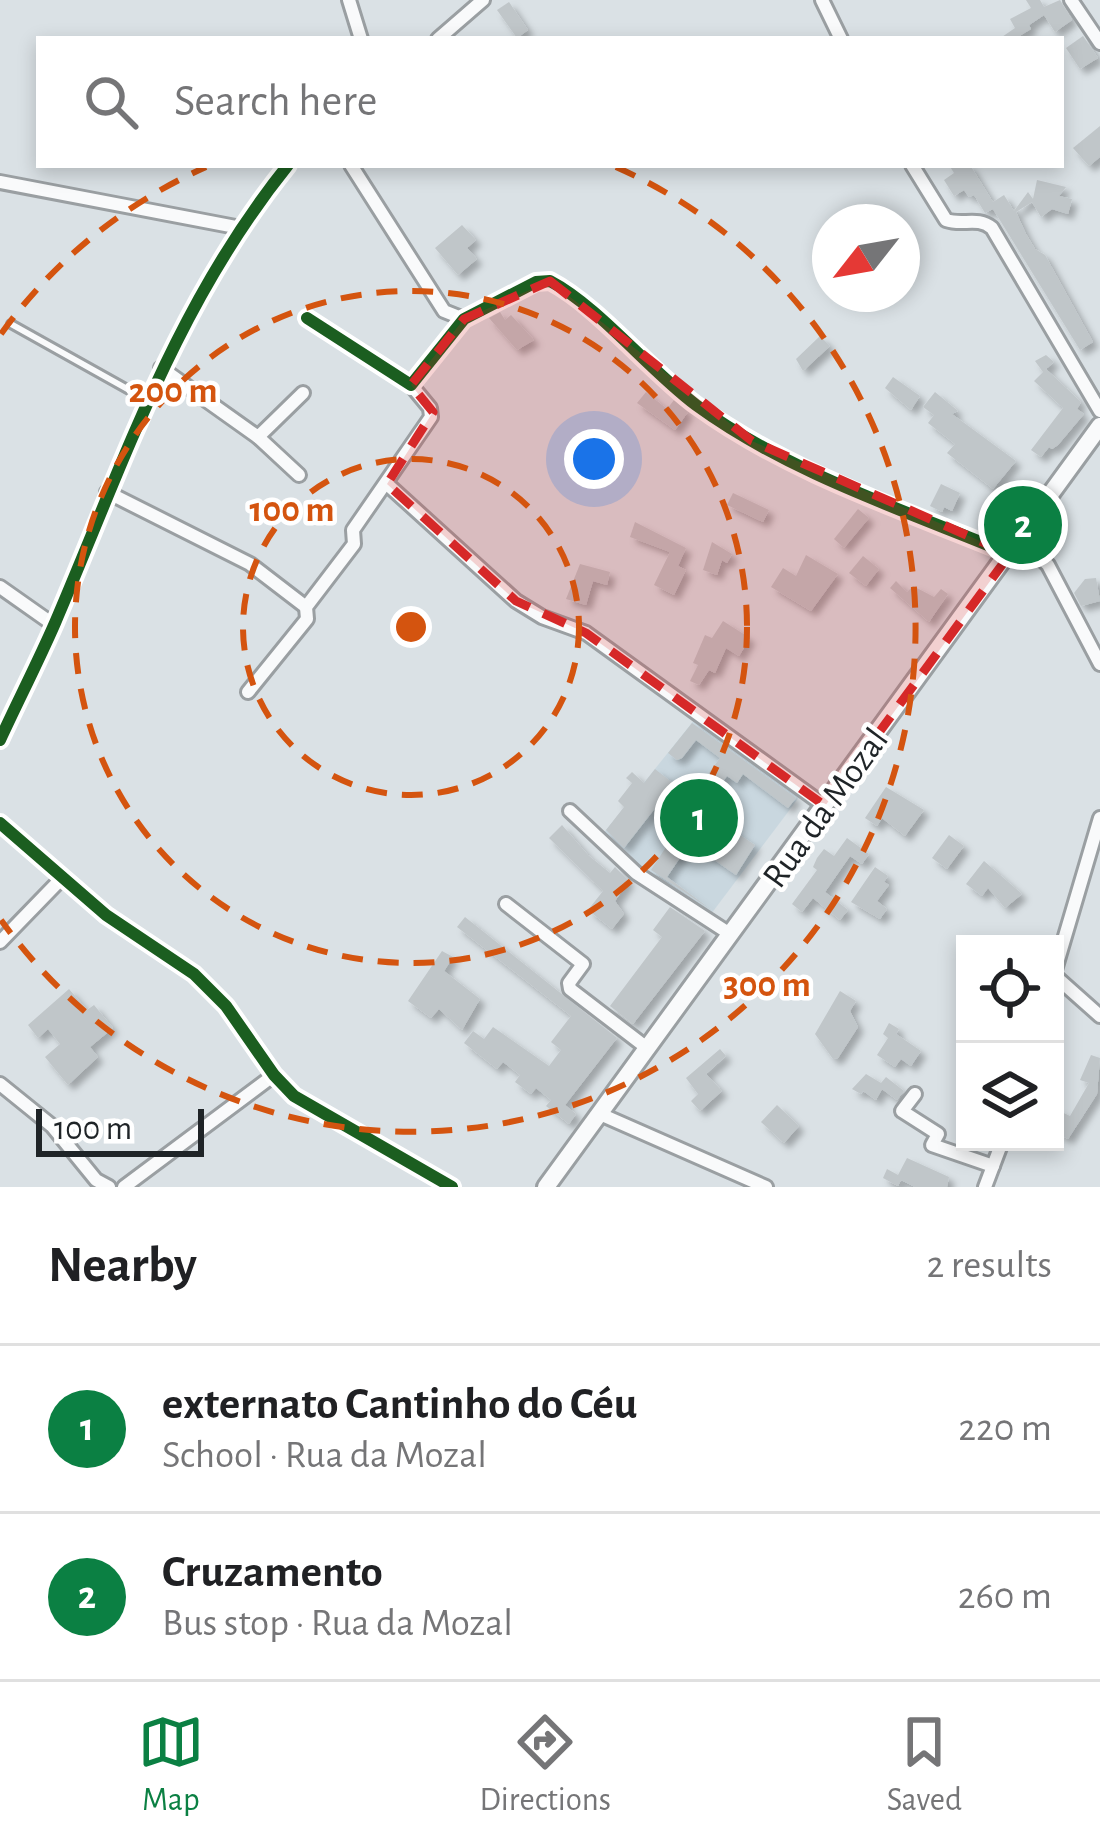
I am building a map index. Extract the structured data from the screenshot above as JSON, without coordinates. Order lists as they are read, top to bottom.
{
  "streets": {
    "main road": ["Rua da Mozal"]
  },
  "scale_bar": "100 m",
  "north": "bottom left",
  "page": {
    "search": "Search here",
    "pins": ["2", "1"],
    "scale": "100 m",
    "heading": ["Nearby", "2 results"],
    "list": [
      {
        "mark": "1",
        "name": "externato Cantinho do Céu",
        "note": "School · Rua da Mozal",
        "value": "220 m"
      },
      {
        "mark": "2",
        "name": "Cruzamento",
        "note": "Bus stop · Rua da Mozal",
        "value": "260 m"
      }
    ],
    "nav": ["Map", "Directions", "Saved"]
  },
  "rings": ["200 m", "100 m", "300 m"]
}
